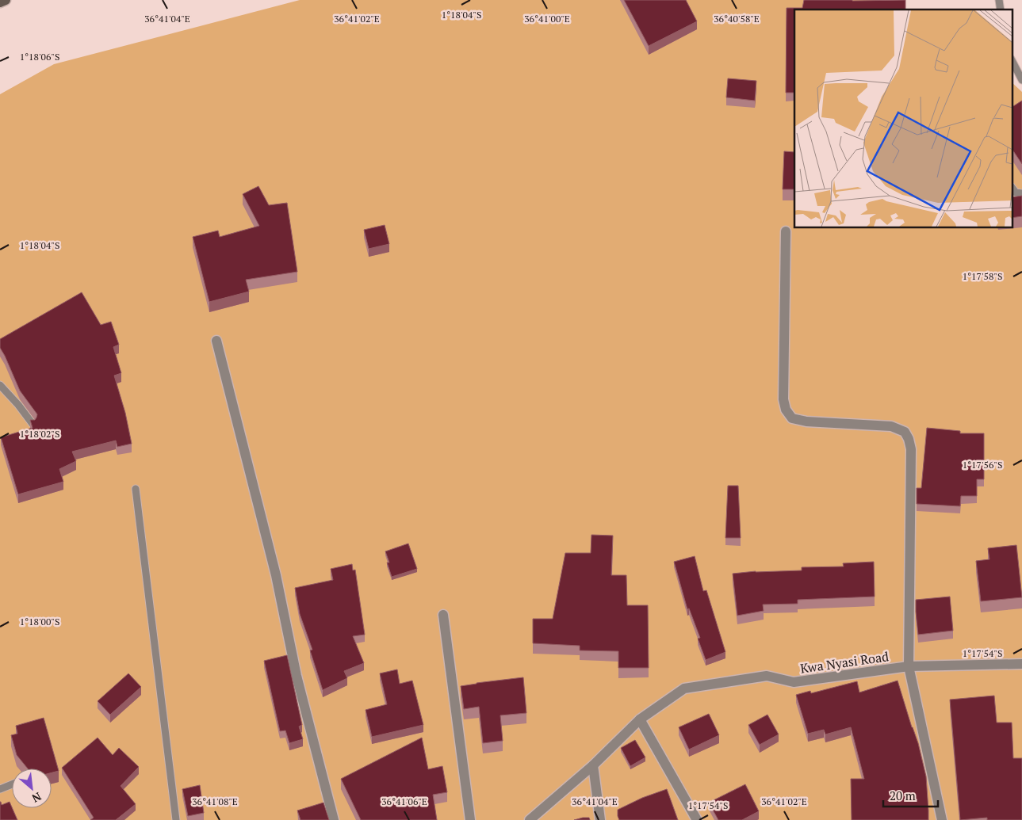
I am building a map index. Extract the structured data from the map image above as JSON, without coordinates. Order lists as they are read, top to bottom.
{
  "streets": {
    "street": ["Kwa Nyasi Road"]
  },
  "scale_bar": "20 m",
  "north": "bottom right",
  "coordinates": [
    "1°18'04\"S",
    "36°41'04\"E",
    "36°41'02\"E",
    "36°41'00\"E",
    "36°40'58\"E",
    "1°18'06\"S",
    "1°17'58\"S",
    "1°18'02\"S",
    "1°17'56\"S",
    "1°18'00\"S",
    "1°17'54\"S",
    "36°41'08\"E",
    "36°41'06\"E"
  ]
}
